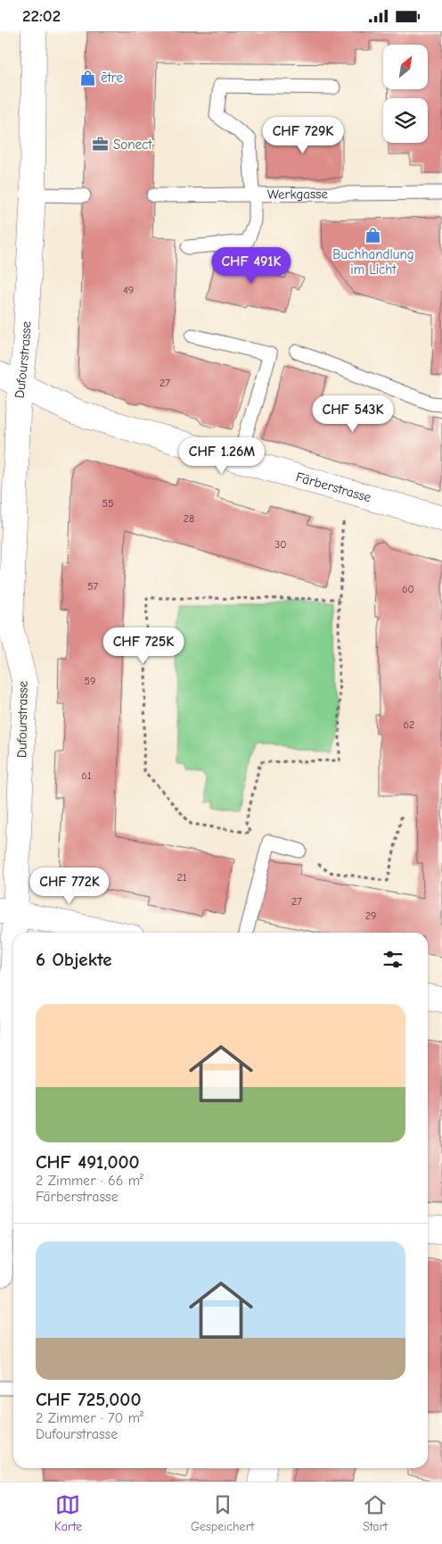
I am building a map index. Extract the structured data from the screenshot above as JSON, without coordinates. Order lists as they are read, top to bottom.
{
  "streets": {
    "street": ["Dufourstrasse", "Färberstrasse"],
    "lane": ["Werkgasse"]
  },
  "crossings": [
    ["Dufourstrasse", "Färberstrasse"]
  ],
  "places": {
    "shop": ["ētre", "Buchhandlung im Licht"],
    "office": ["Sonect"]
  },
  "house_numbers": [
    "49",
    "27",
    "55",
    "28",
    "30",
    "57",
    "60",
    "59",
    "62",
    "61",
    "21",
    "27",
    "29"
  ],
  "north": "top right",
  "page": {
    "status": "22:02",
    "price": [
      "CHF 729K",
      "CHF 491K",
      "CHF 543K",
      "CHF 1.26M",
      "CHF 725K",
      "CHF 772K"
    ],
    "heading": "6 Objekte",
    "list": [
      {
        "name": "CHF 491,000",
        "note": "2 Zimmer · 66 m² · Färberstrasse"
      },
      {
        "name": "CHF 725,000",
        "note": "2 Zimmer · 70 m² · Dufourstrasse"
      }
    ],
    "tabs": ["Karte", "Gespeichert", "Start"]
  }
}
